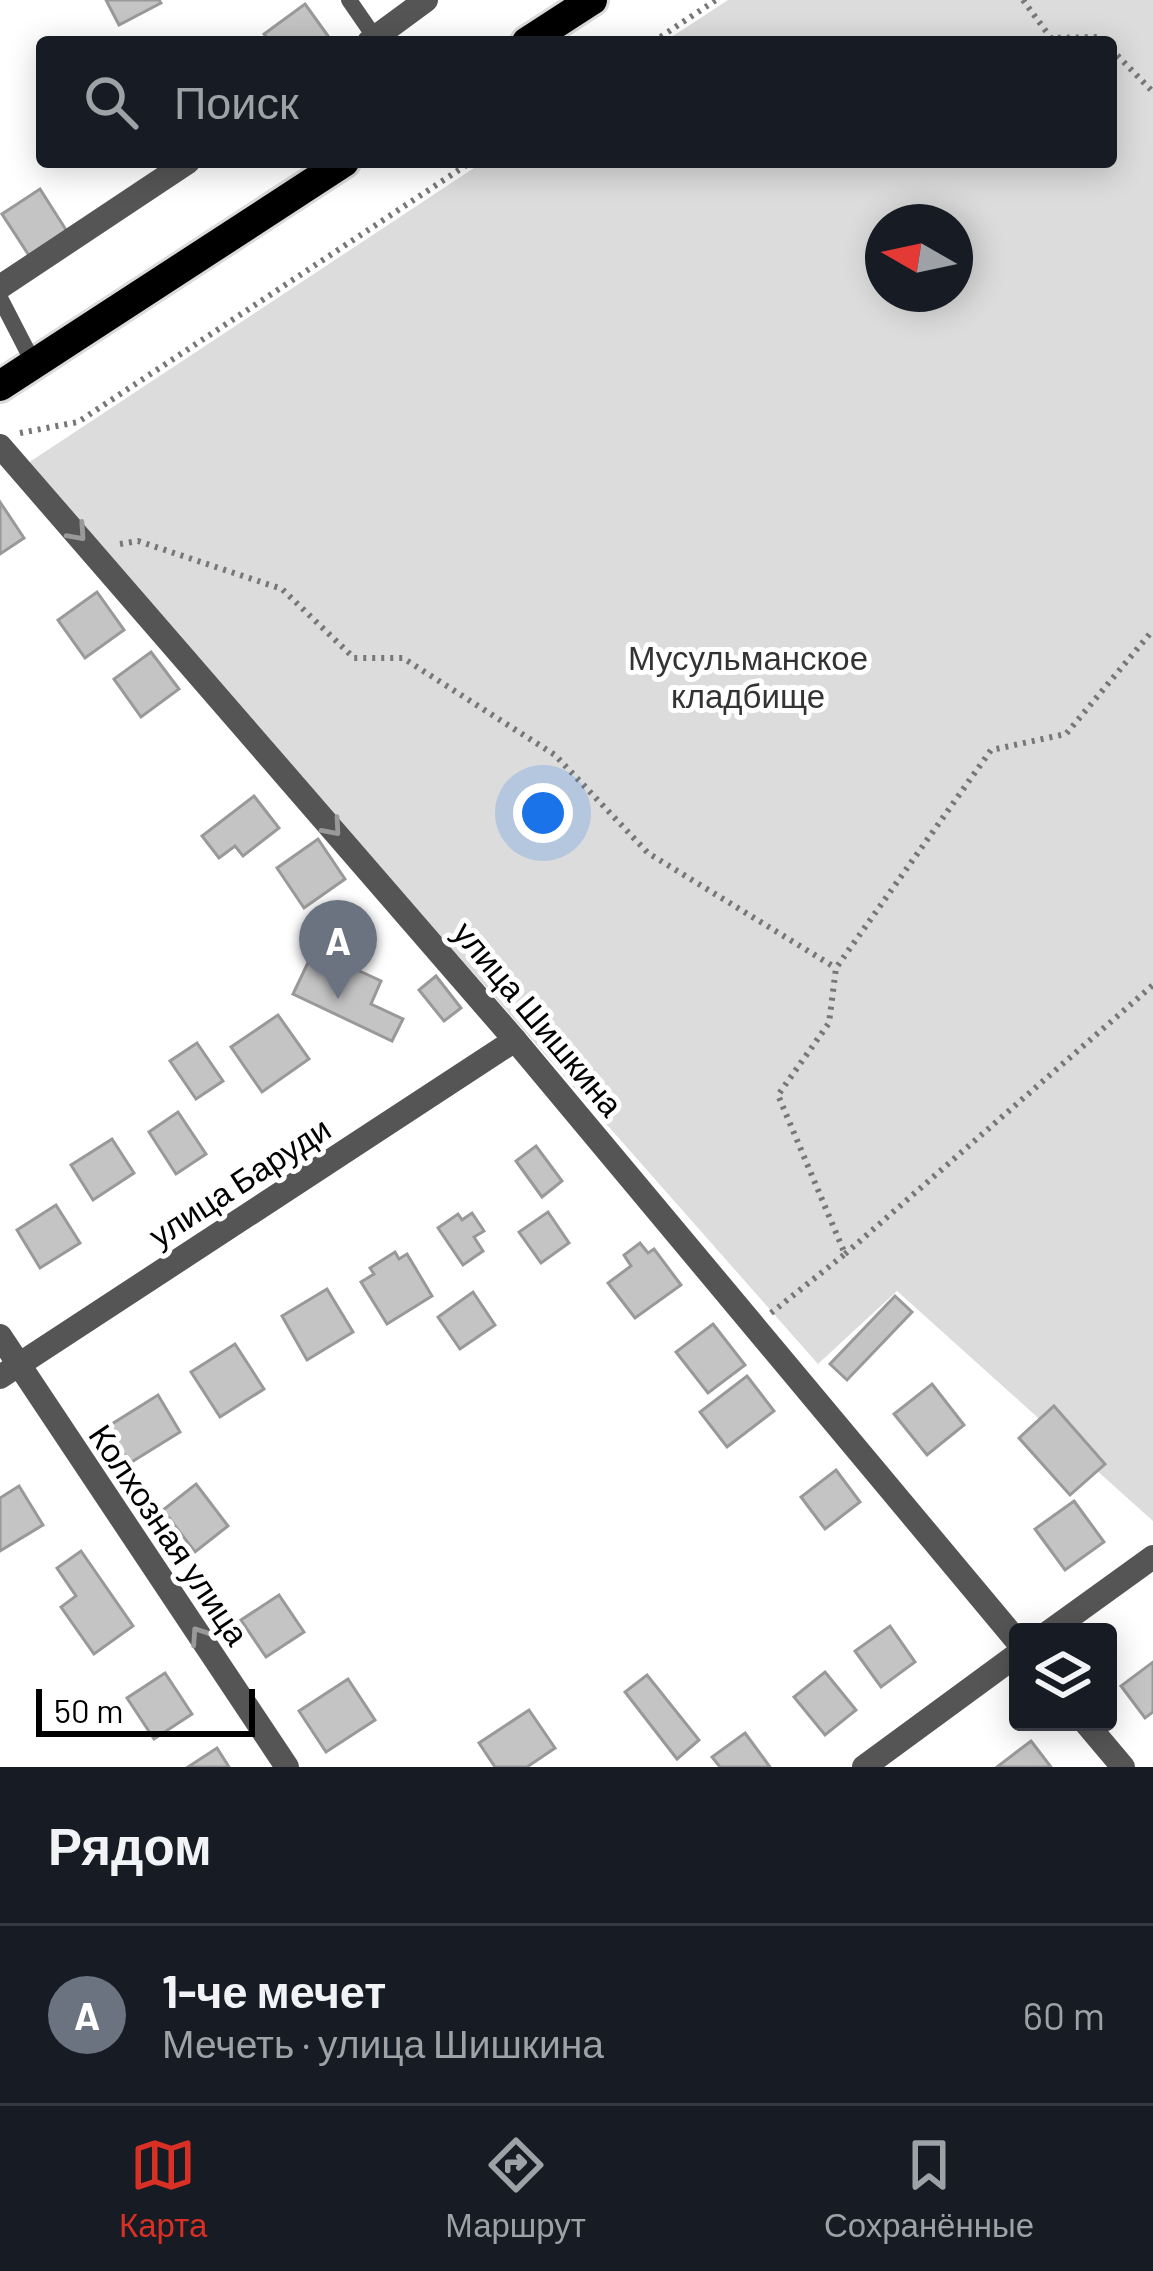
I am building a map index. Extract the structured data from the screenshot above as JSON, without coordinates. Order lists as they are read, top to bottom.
{
  "streets": {
    "street": ["улица Шишкина", "улица Баруди", "Колхозная улица"]
  },
  "crossings": [
    ["улица Шишкина", "улица Баруди"],
    ["улица Баруди", "Колхозная улица"]
  ],
  "one_way": ["улица Шишкина", "Колхозная улица"],
  "parks": ["Мусульманское кладбище"],
  "scale_bar": "50 m",
  "north": "left",
  "page": {
    "search": "Поиск",
    "pins": "A",
    "scale": "50 m",
    "heading": "Рядом",
    "list": [
      {
        "mark": "A",
        "name": "1-че мечет",
        "note": "Мечеть · улица Шишкина",
        "value": "60 m"
      }
    ],
    "nav": ["Карта", "Маршрут", "Сохранённые"]
  }
}
